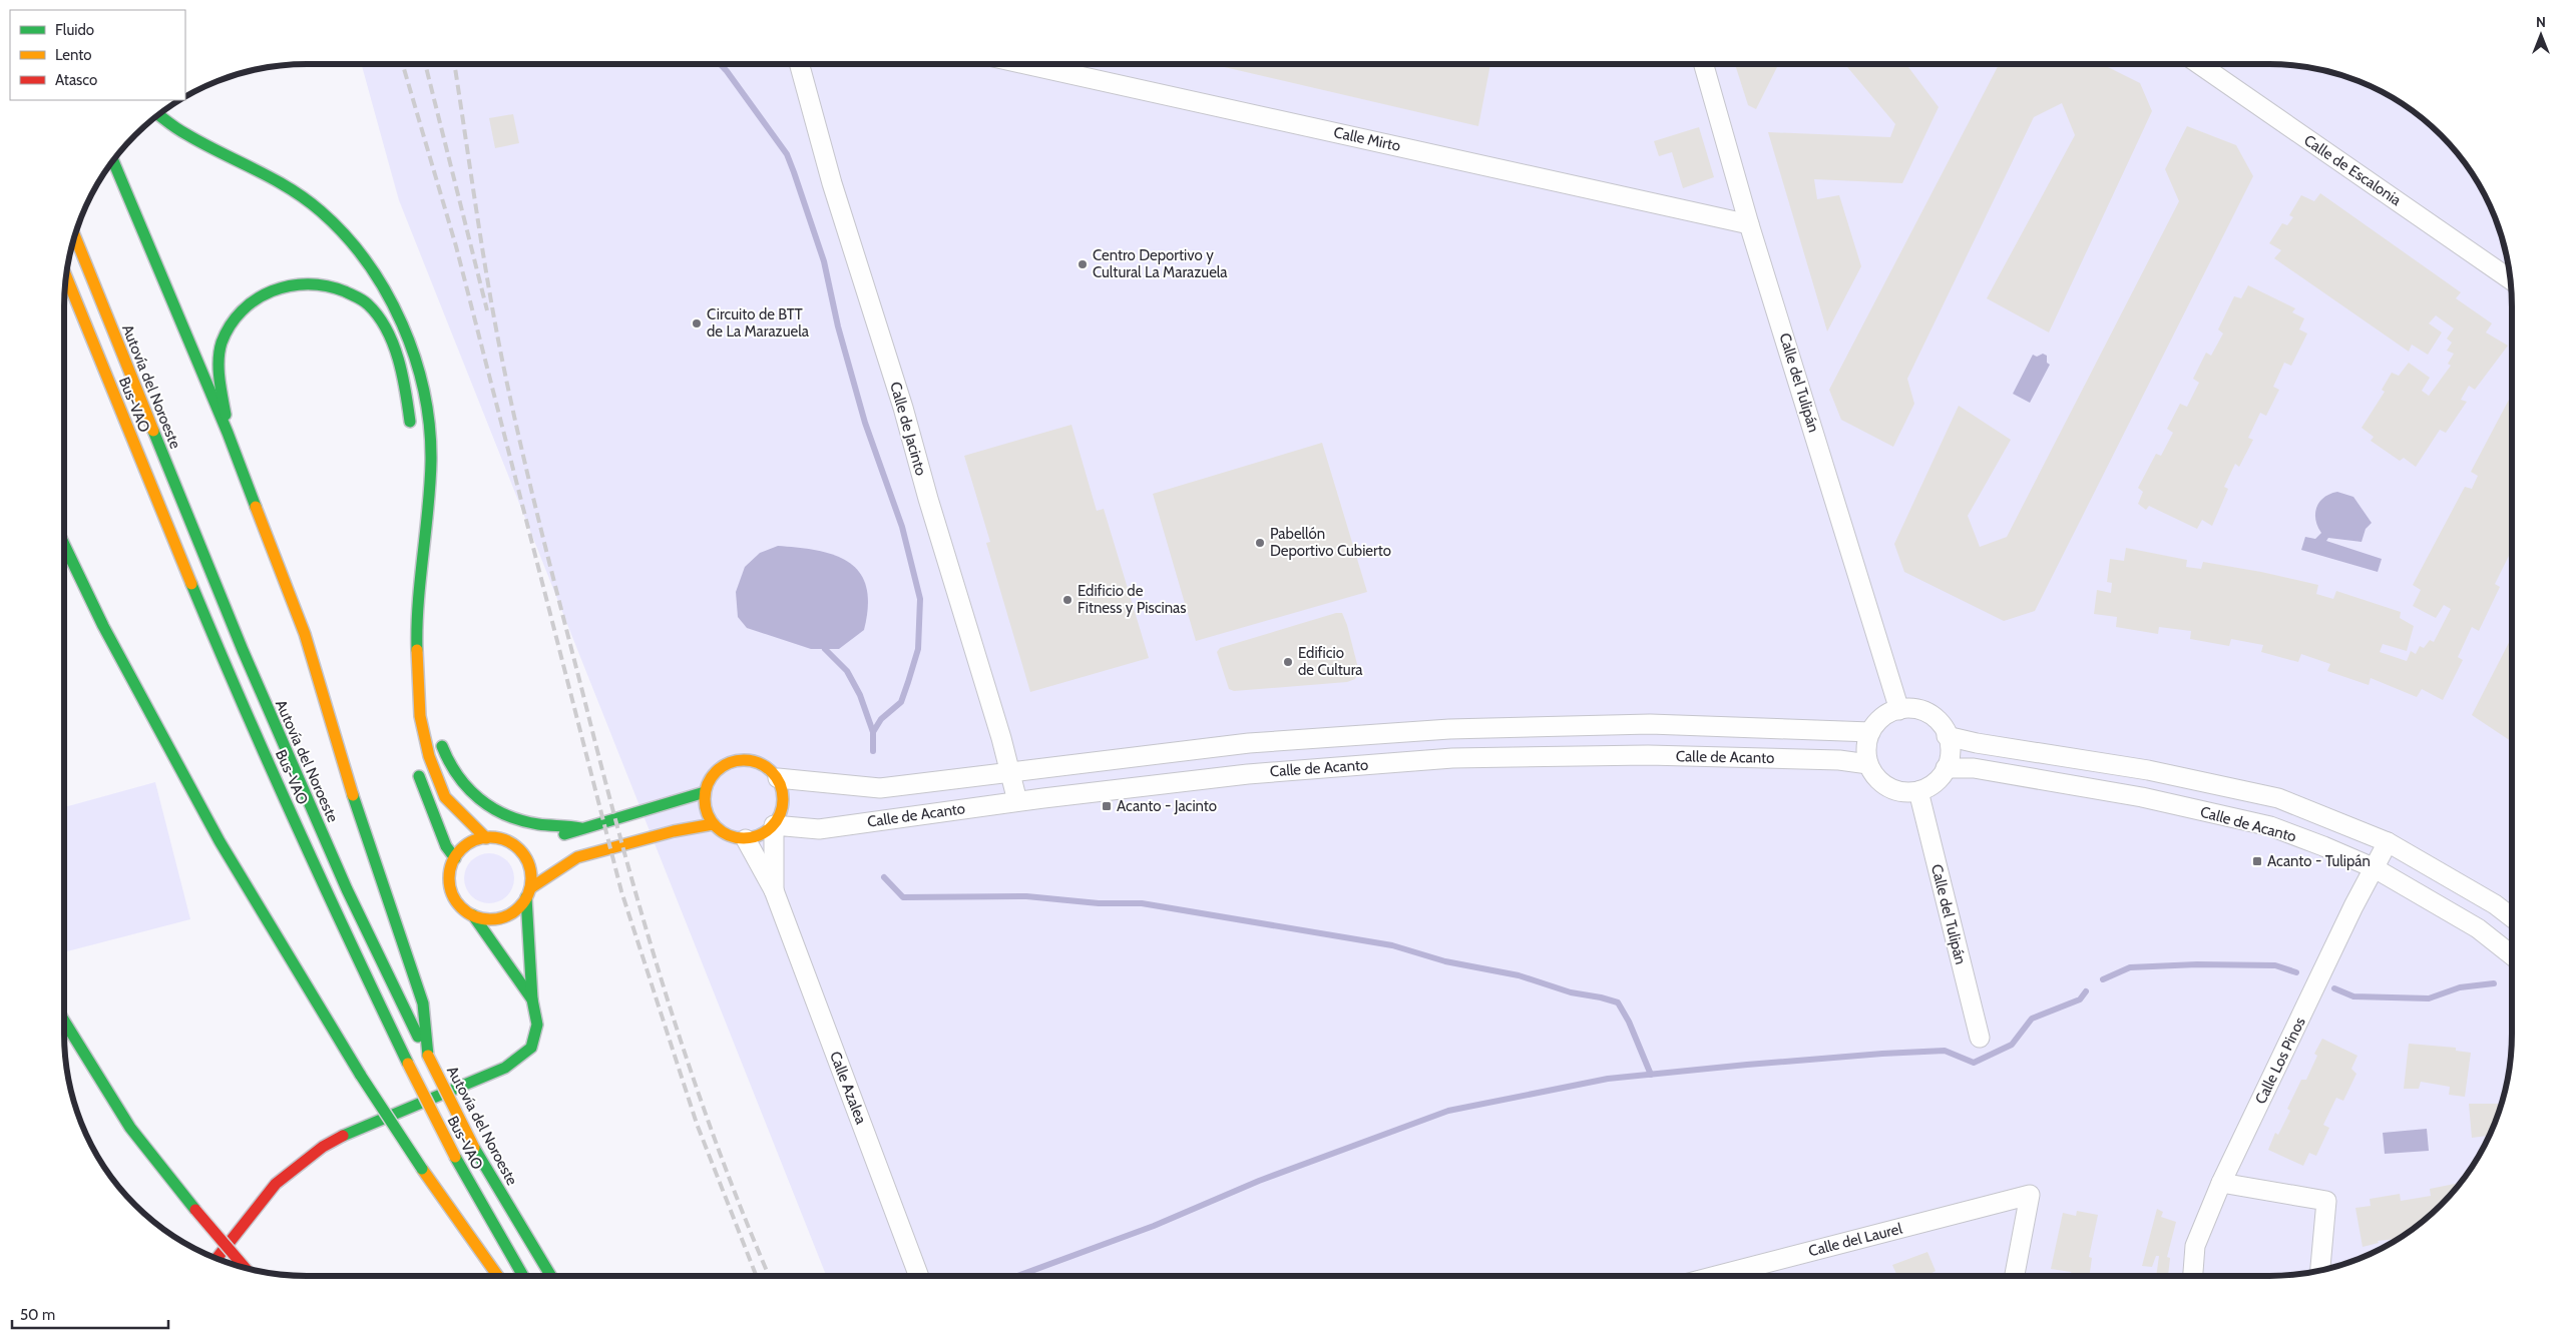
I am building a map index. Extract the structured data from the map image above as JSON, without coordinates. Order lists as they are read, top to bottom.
{
  "streets": {
    "main road": ["Autovía del Noroeste", "Bus-VAO"],
    "street": [
      "Calle Mirto",
      "Calle de Escalonia",
      "Calle del Tulipán",
      "Calle de Jacinto",
      "Calle de Acanto",
      "Calle Los Pinos",
      "Calle Azalea",
      "Calle del Laurel"
    ]
  },
  "crossings": [
    ["Calle Mirto", "Calle del Tulipán"],
    ["Calle del Tulipán", "Calle de Acanto"],
    ["Calle de Jacinto", "Calle de Acanto"],
    ["Calle de Acanto", "Calle Los Pinos"],
    ["Calle de Acanto", "Calle Azalea"]
  ],
  "places": {
    "other": [
      "Centro Deportivo y Cultural La Marazuela",
      "Circuito de BTT de La Marazuela",
      "Pabellón Deportivo Cubierto",
      "Edificio de Fitness y Piscinas",
      "Edificio de Cultura"
    ],
    "transit": ["Acanto - Jacinto", "Acanto - Tulipán"]
  },
  "legend": ["Fluido", "Lento", "Atasco"],
  "scale_bar": "50 m",
  "north": "top"
}
